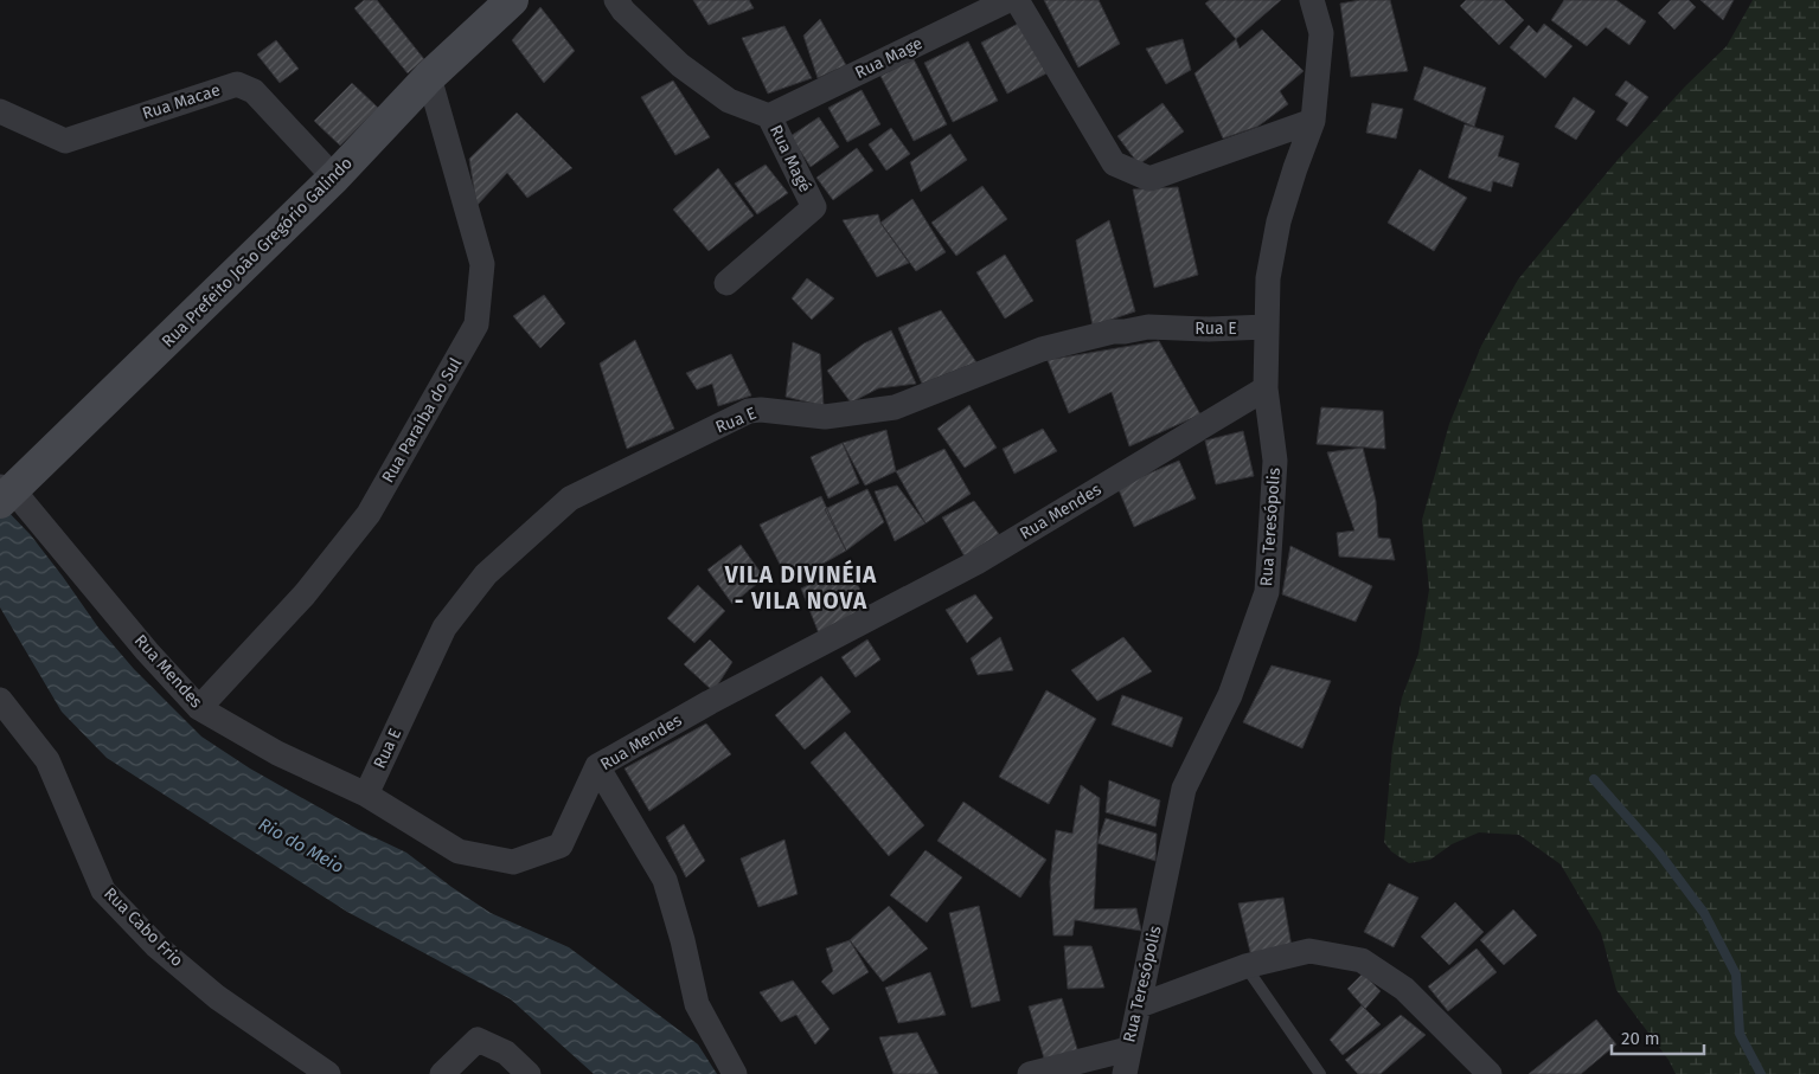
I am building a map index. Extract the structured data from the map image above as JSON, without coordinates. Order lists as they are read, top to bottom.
{
  "streets": {
    "main road": ["Rua Prefeito João Gregório Galindo"],
    "street": [
      "Rua Mage",
      "Rua Macae",
      "Rua Magé",
      "Rua E",
      "Rua Paraíba do Sul",
      "Rua Mendes",
      "Rua Teresópolis",
      "Rua Cabo Frio"
    ]
  },
  "crossings": [
    ["Rua Mage", "Rua Magé"],
    ["Rua Macae", "Rua Prefeito João Gregório Galindo"],
    ["Rua Prefeito João Gregório Galindo", "Rua Paraíba do Sul"],
    ["Rua Prefeito João Gregório Galindo", "Rua Mendes"],
    ["Rua E", "Rua Mendes"],
    ["Rua E", "Rua Teresópolis"],
    ["Rua Paraíba do Sul", "Rua Mendes"],
    ["Rua Mendes", "Rua Teresópolis"]
  ],
  "districts": ["VILA DIVINÉIA - VILA NOVA"],
  "water": ["Rio do Meio"],
  "scale_bar": "20 m"
}
